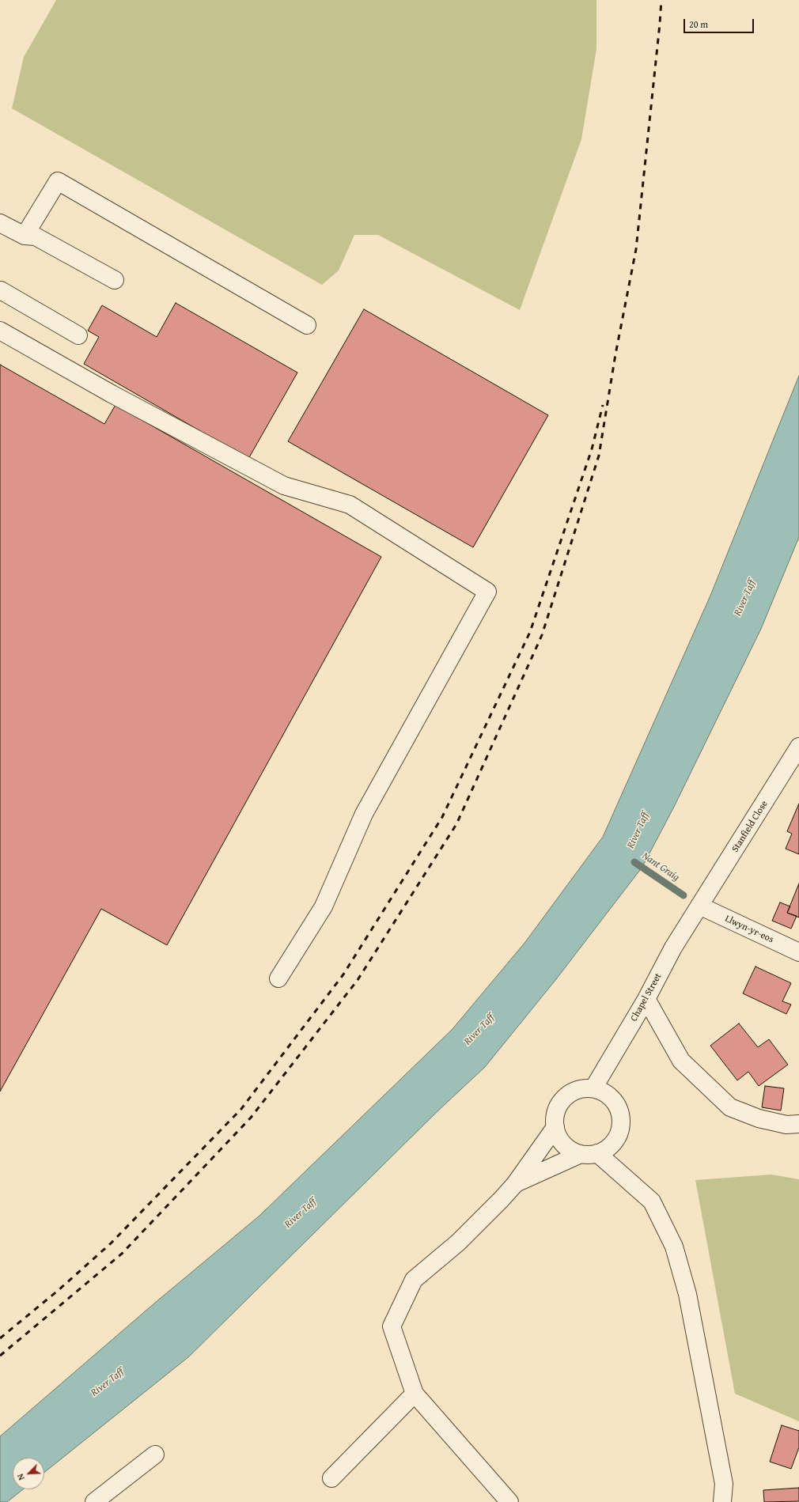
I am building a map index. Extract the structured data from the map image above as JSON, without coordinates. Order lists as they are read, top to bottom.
{
  "streets": {
    "street": ["Stanfield Close", "Llwyn-yr-eos", "Chapel Street"]
  },
  "crossings": [
    ["Stanfield Close", "Llwyn-yr-eos"],
    ["Stanfield Close", "Chapel Street"],
    ["Llwyn-yr-eos", "Chapel Street"]
  ],
  "water": ["River Taff", "Nant Graig"],
  "scale_bar": "20 m",
  "north": "bottom left"
}
